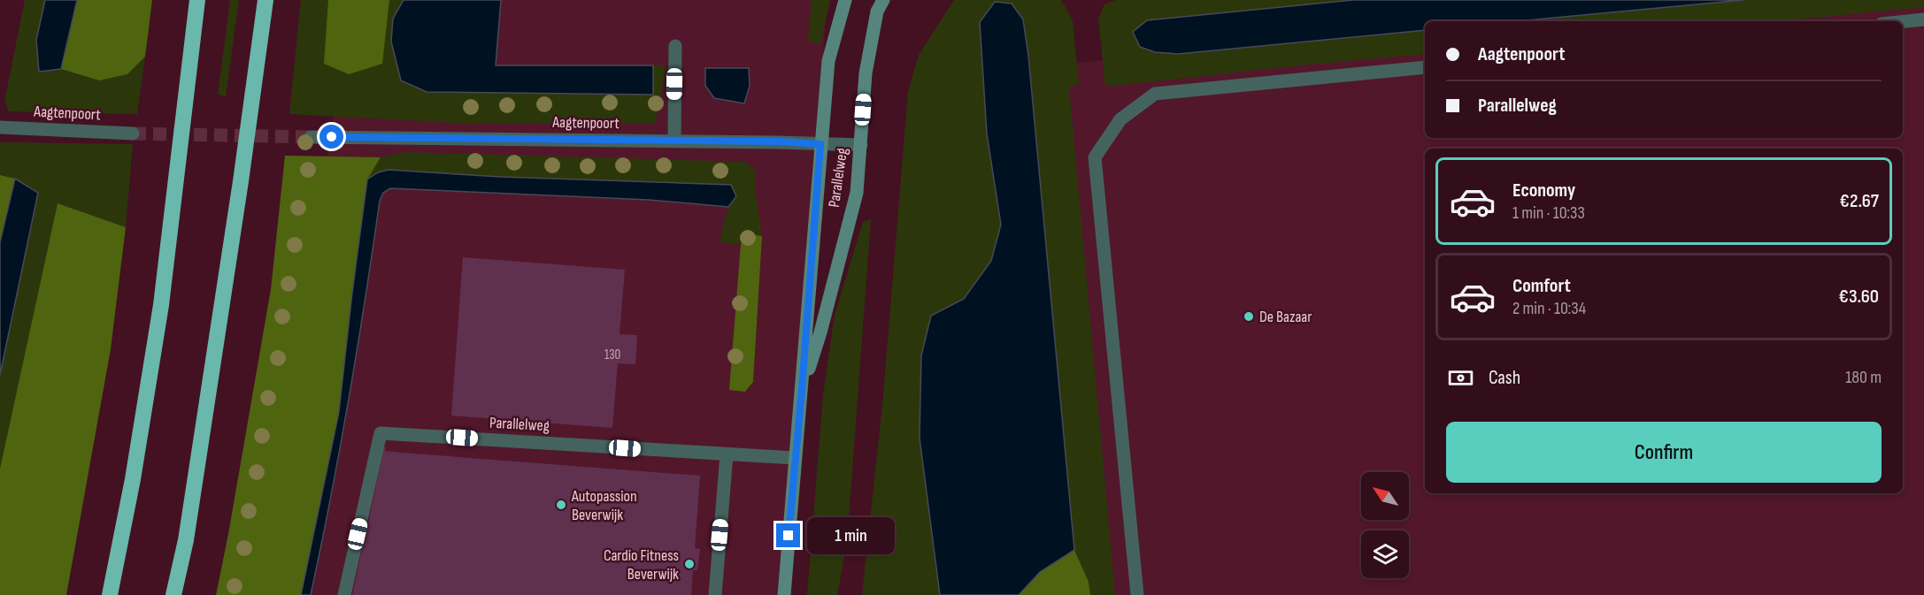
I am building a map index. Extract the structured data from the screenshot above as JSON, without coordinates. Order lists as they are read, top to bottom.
{
  "streets": {
    "main road": ["Parallelweg"],
    "street": ["Aagtenpoort"]
  },
  "crossings": [
    ["Aagtenpoort", "Parallelweg"]
  ],
  "places": ["De Bazaar", "Autopassion Beverwijk", "Cardio Fitness Beverwijk"],
  "house_numbers": ["130"],
  "north": "top left",
  "page": {
    "banner": ["Aagtenpoort", "Parallelweg"],
    "list": [
      {
        "name": "Economy",
        "note": "1 min · 10:33",
        "value": "€2.67"
      },
      {
        "name": "Comfort",
        "note": "2 min · 10:34",
        "value": "€3.60"
      }
    ],
    "pay": ["Cash", "180 m"],
    "buttons": "Confirm",
    "bubble": "1 min"
  }
}
